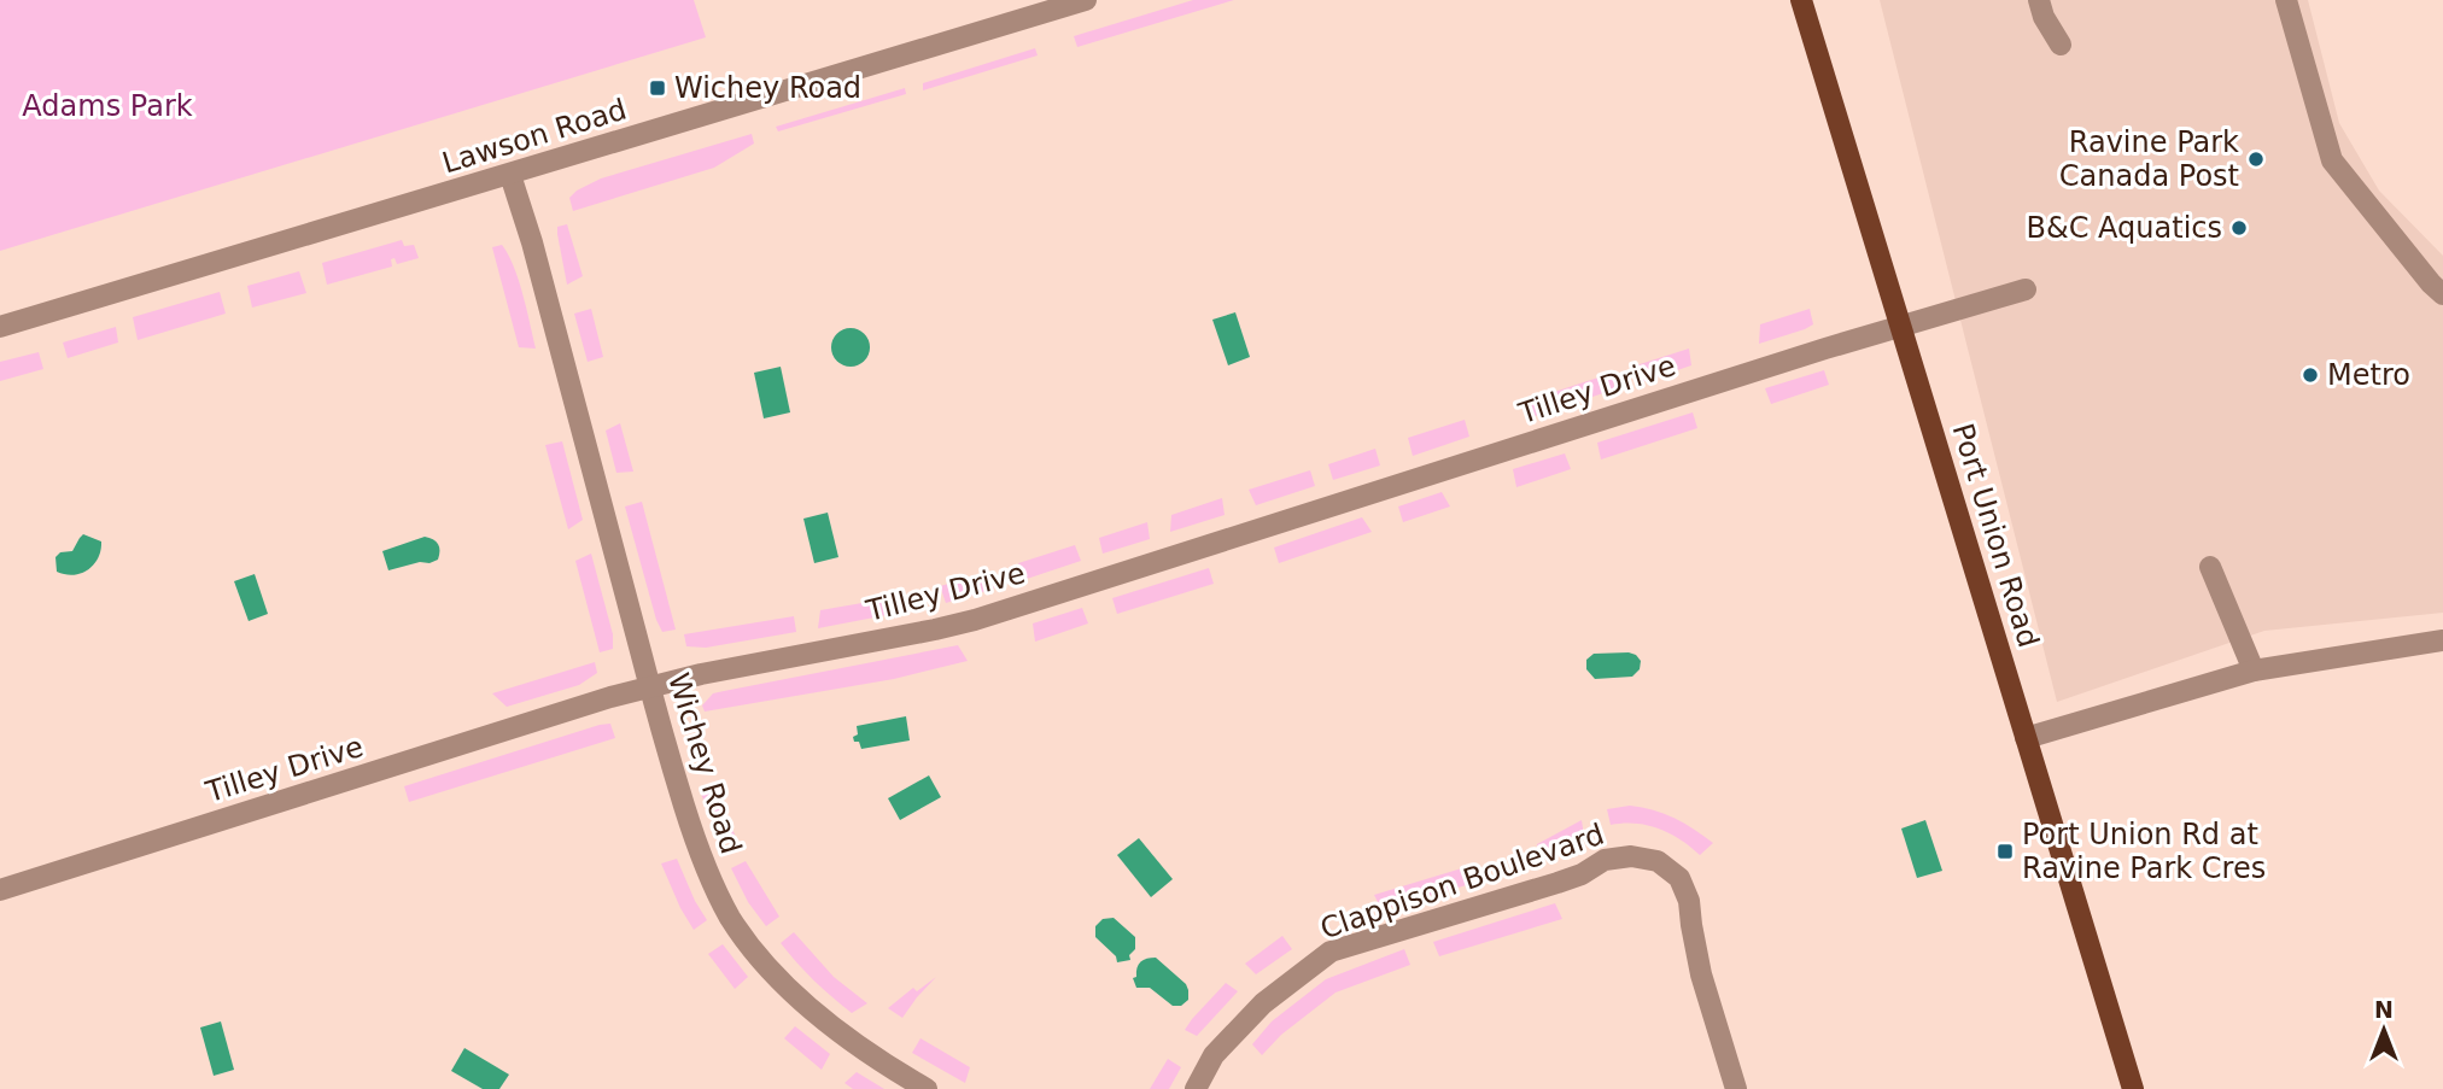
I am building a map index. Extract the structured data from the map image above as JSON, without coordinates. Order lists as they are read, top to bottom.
{
  "streets": {
    "main road": ["Port Union Road"],
    "street": [
      "Lawson Road",
      "Tilley Drive",
      "Wichey Road",
      "Clappison Boulevard"
    ]
  },
  "crossings": [
    ["Lawson Road", "Wichey Road"],
    ["Tilley Drive", "Port Union Road"],
    ["Tilley Drive", "Wichey Road"]
  ],
  "parks": ["Adams Park"],
  "places": {
    "transit": ["Wichey Road", "Port Union Rd at Ravine Park Cres"],
    "other": ["Ravine Park Canada Post", "B&C Aquatics", "Metro"]
  },
  "north": "top"
}
